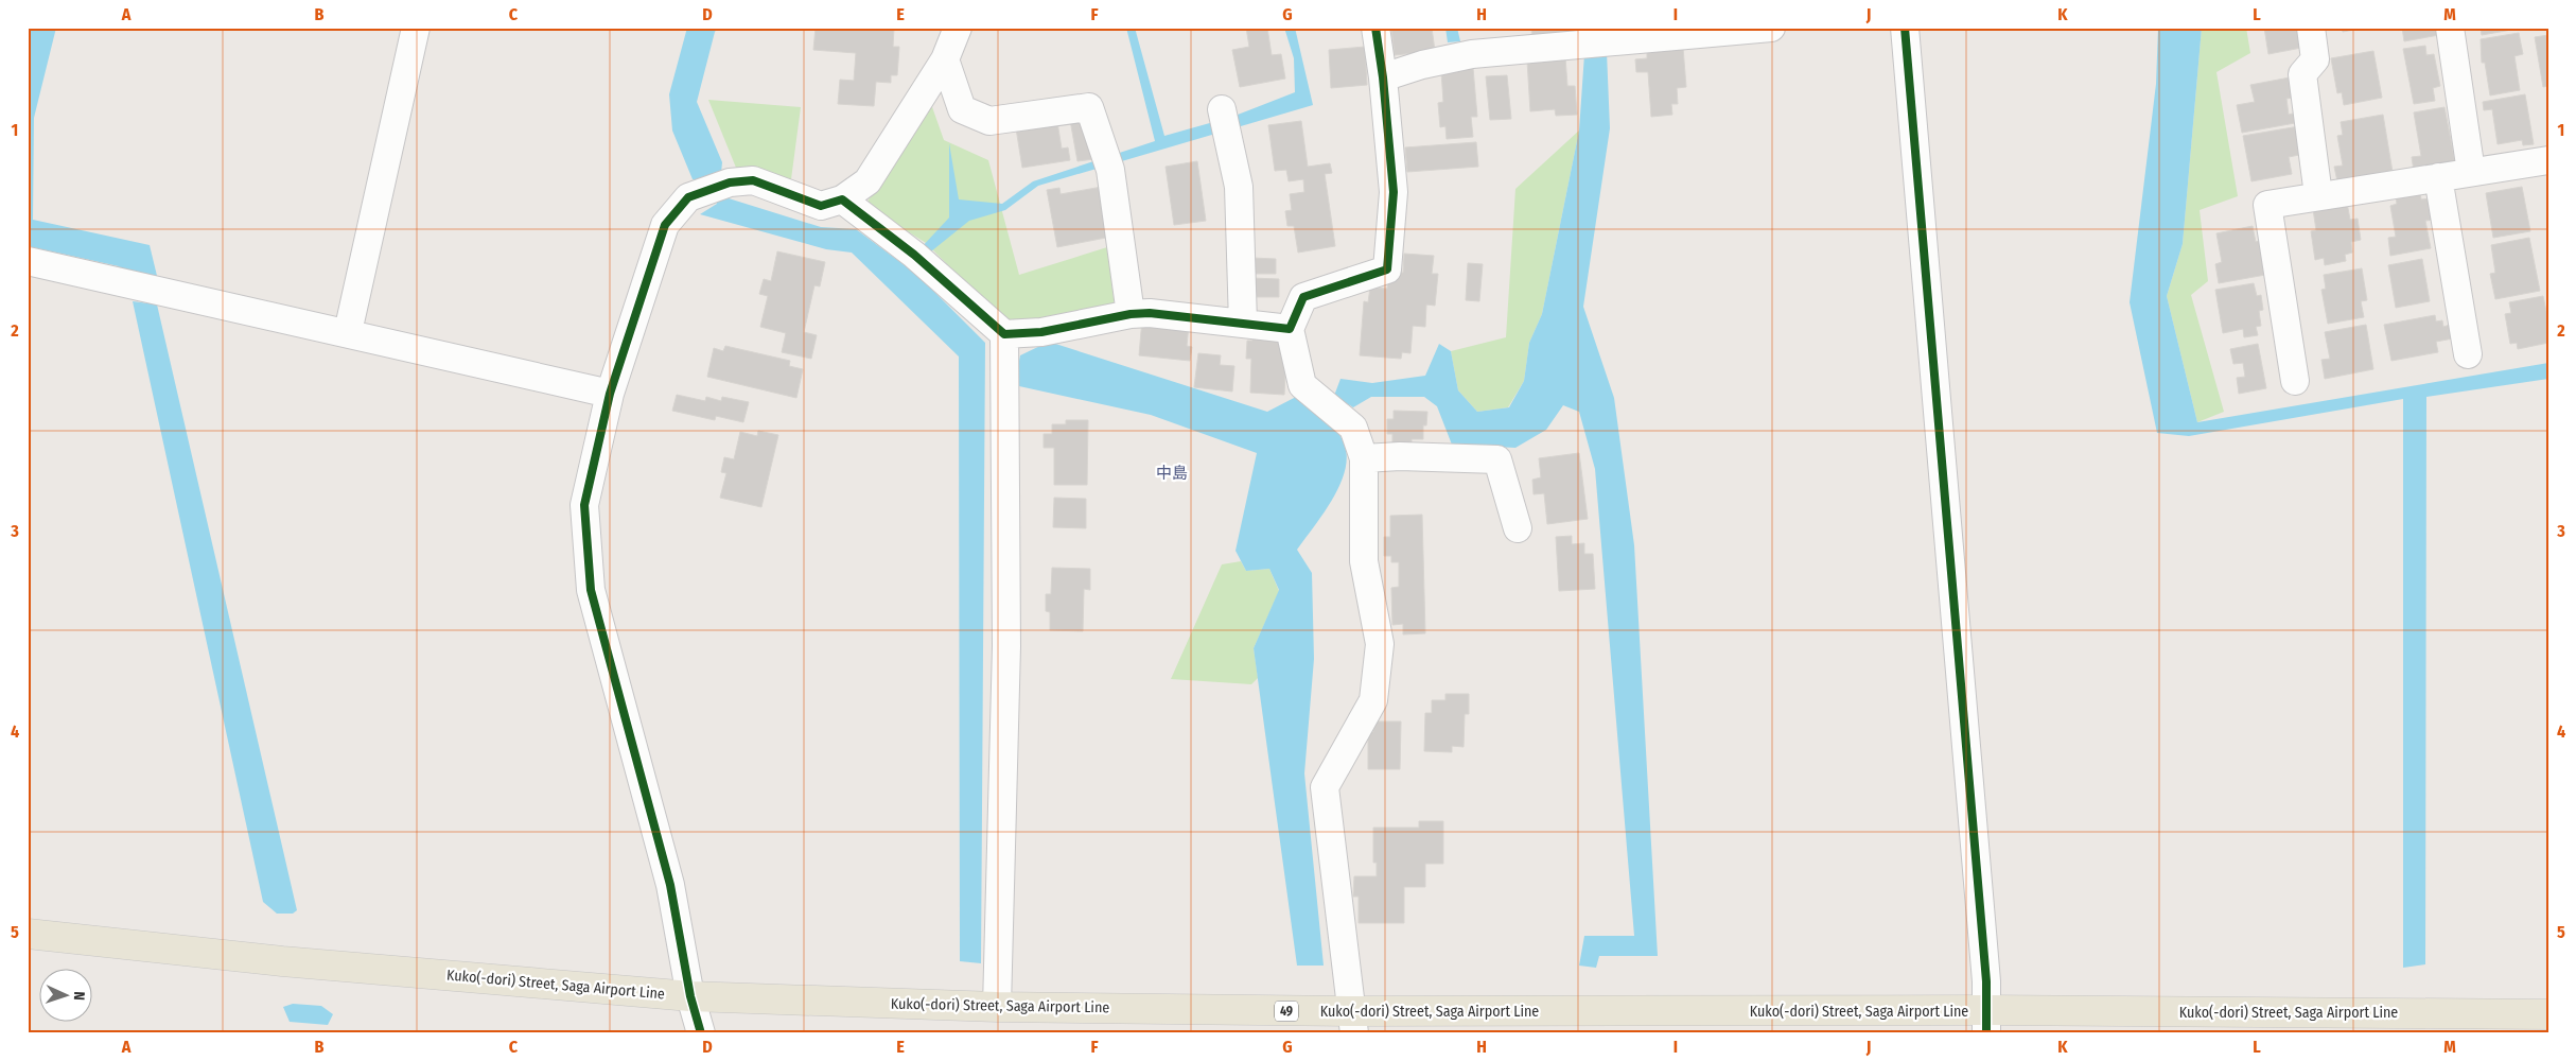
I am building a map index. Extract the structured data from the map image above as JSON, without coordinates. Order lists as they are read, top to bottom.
{
  "streets": {
    "main road": ["Kuko(-dori) Street, Saga Airport Line", "49"]
  },
  "districts": ["中島"],
  "north": "right",
  "grid": {
    "columns": [
      "A",
      "B",
      "C",
      "D",
      "E",
      "F",
      "G",
      "H",
      "I",
      "J",
      "K",
      "L",
      "M"
    ],
    "rows": [
      "1",
      "2",
      "3",
      "4",
      "5"
    ]
  }
}
